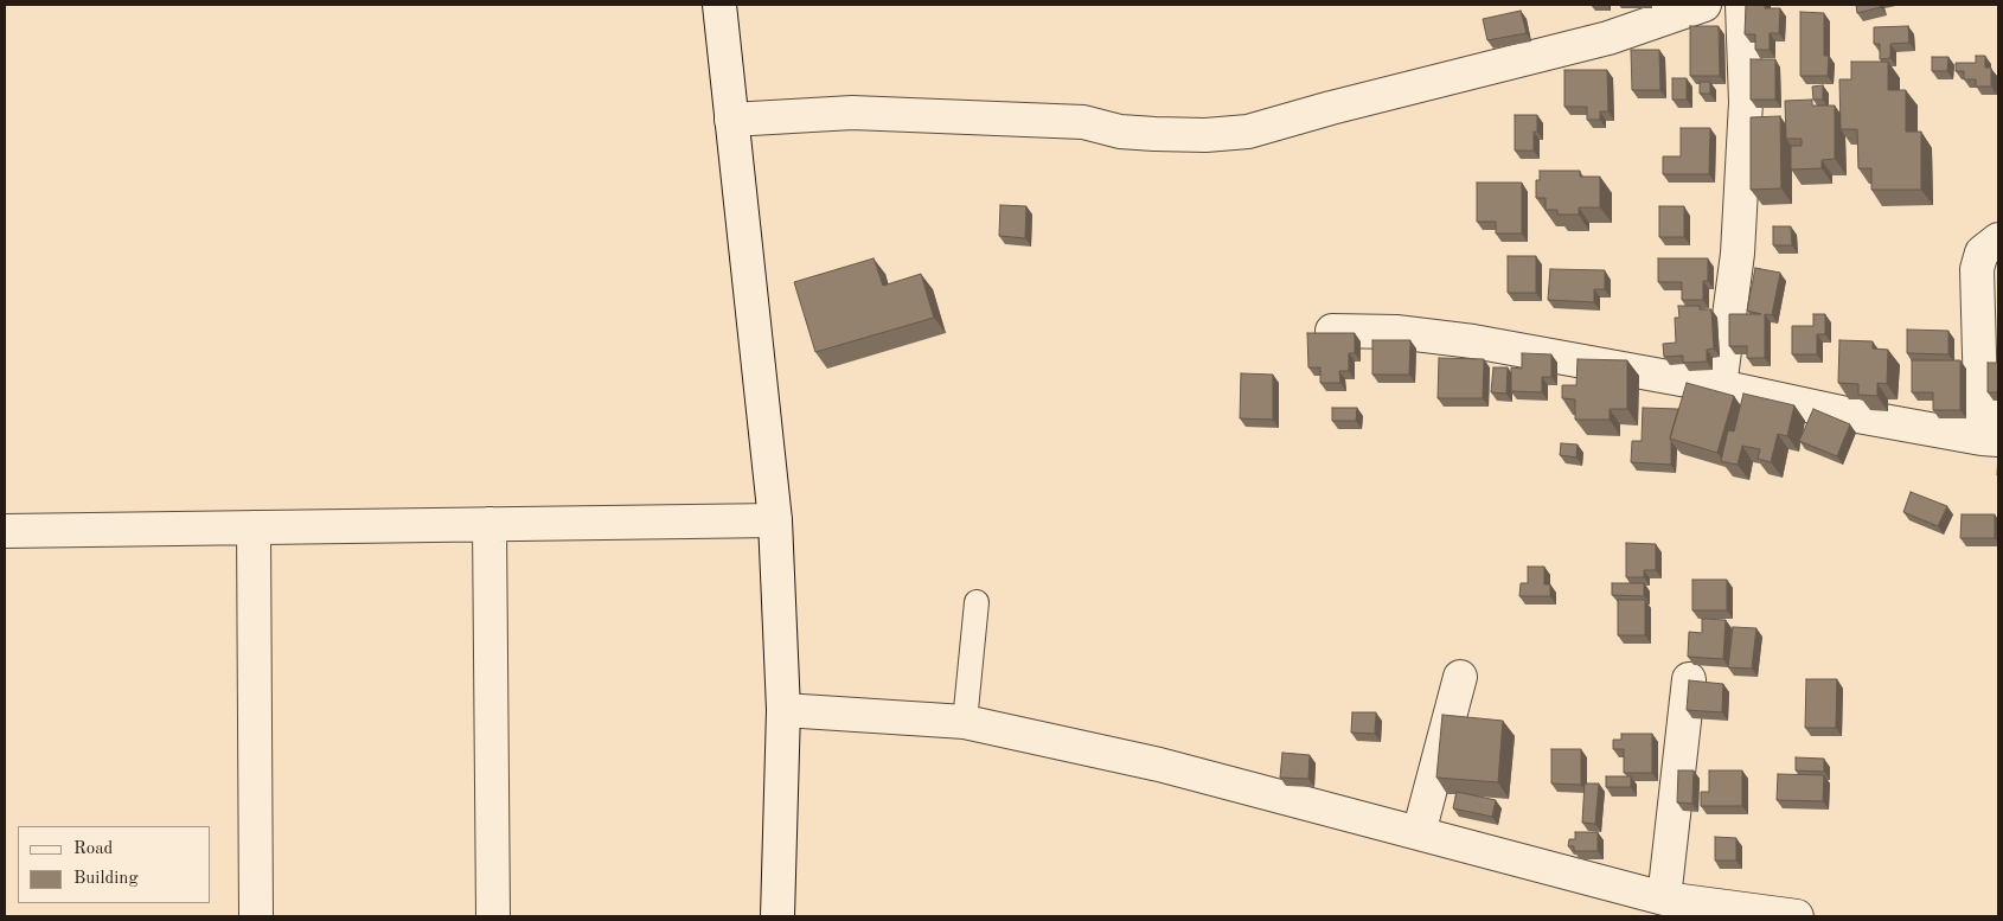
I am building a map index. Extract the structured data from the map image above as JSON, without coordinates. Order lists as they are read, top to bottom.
{
  "legend": ["Road", "Building"]
}
